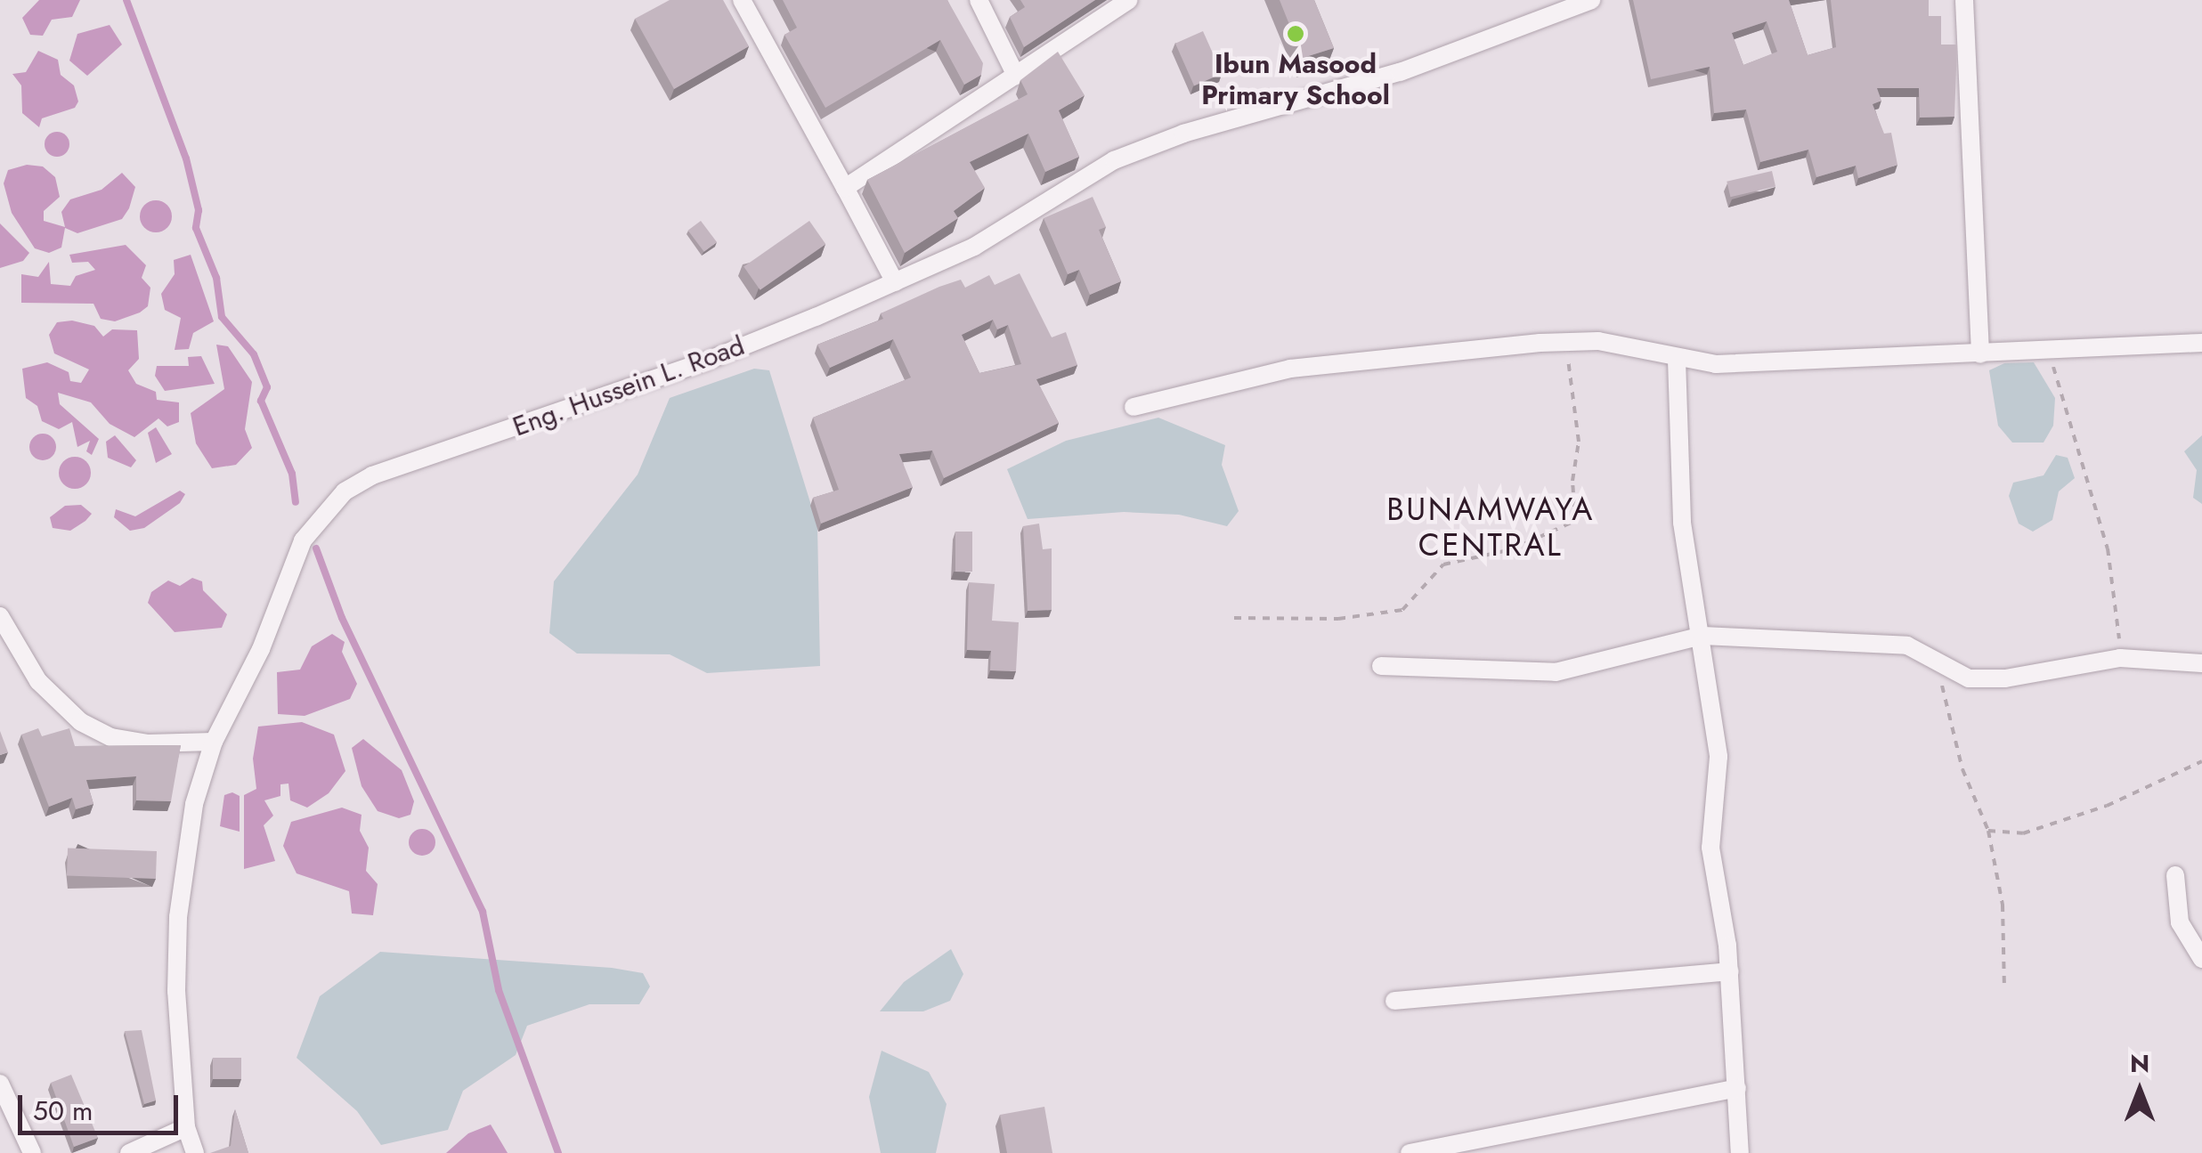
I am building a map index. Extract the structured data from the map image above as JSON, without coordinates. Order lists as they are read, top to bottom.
{
  "streets": {
    "street": ["Eng. Hussein L. Road"]
  },
  "districts": ["BUNAMWAYA CENTRAL"],
  "places": ["Ibun Masood Primary School"],
  "scale_bar": "50 m",
  "north": "top"
}
